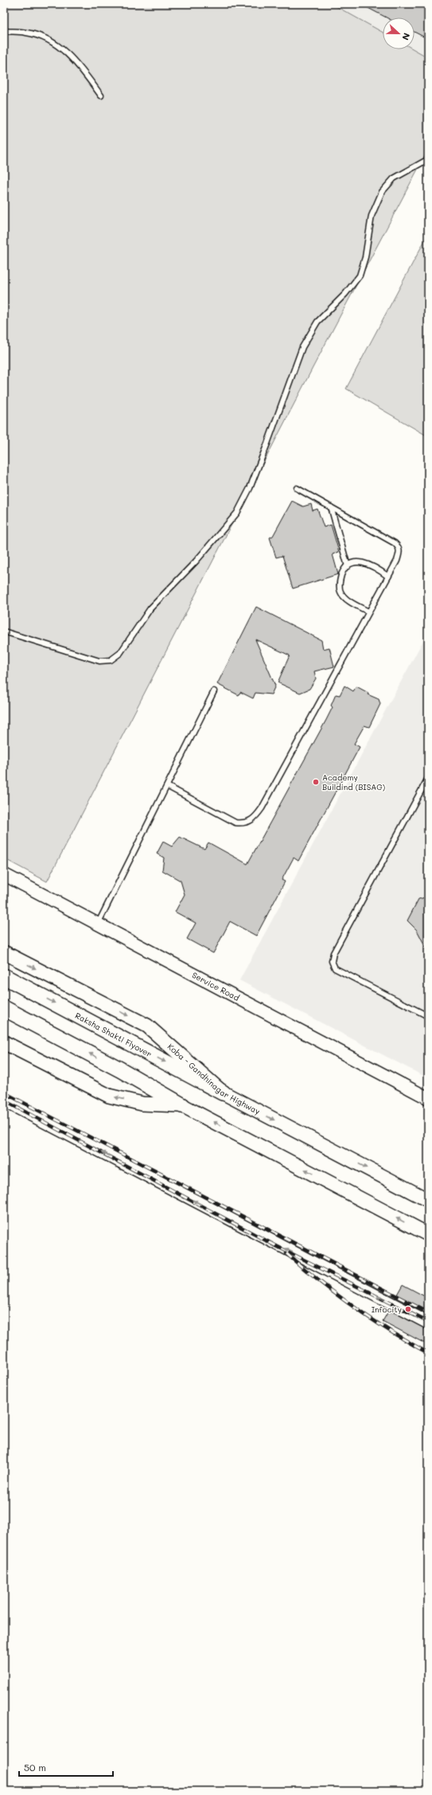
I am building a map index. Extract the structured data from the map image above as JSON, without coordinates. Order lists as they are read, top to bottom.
{
  "streets": {
    "main road": ["Raksha Shakti Flyover", "Koba - Gandhinagar Highway"],
    "street": ["Service Road"]
  },
  "crossings": [
    ["Raksha Shakti Flyover", "Koba - Gandhinagar Highway"]
  ],
  "places": ["Academy Buildind (BISAG)", "Infocity"],
  "scale_bar": "50 m",
  "north": "right"
}
